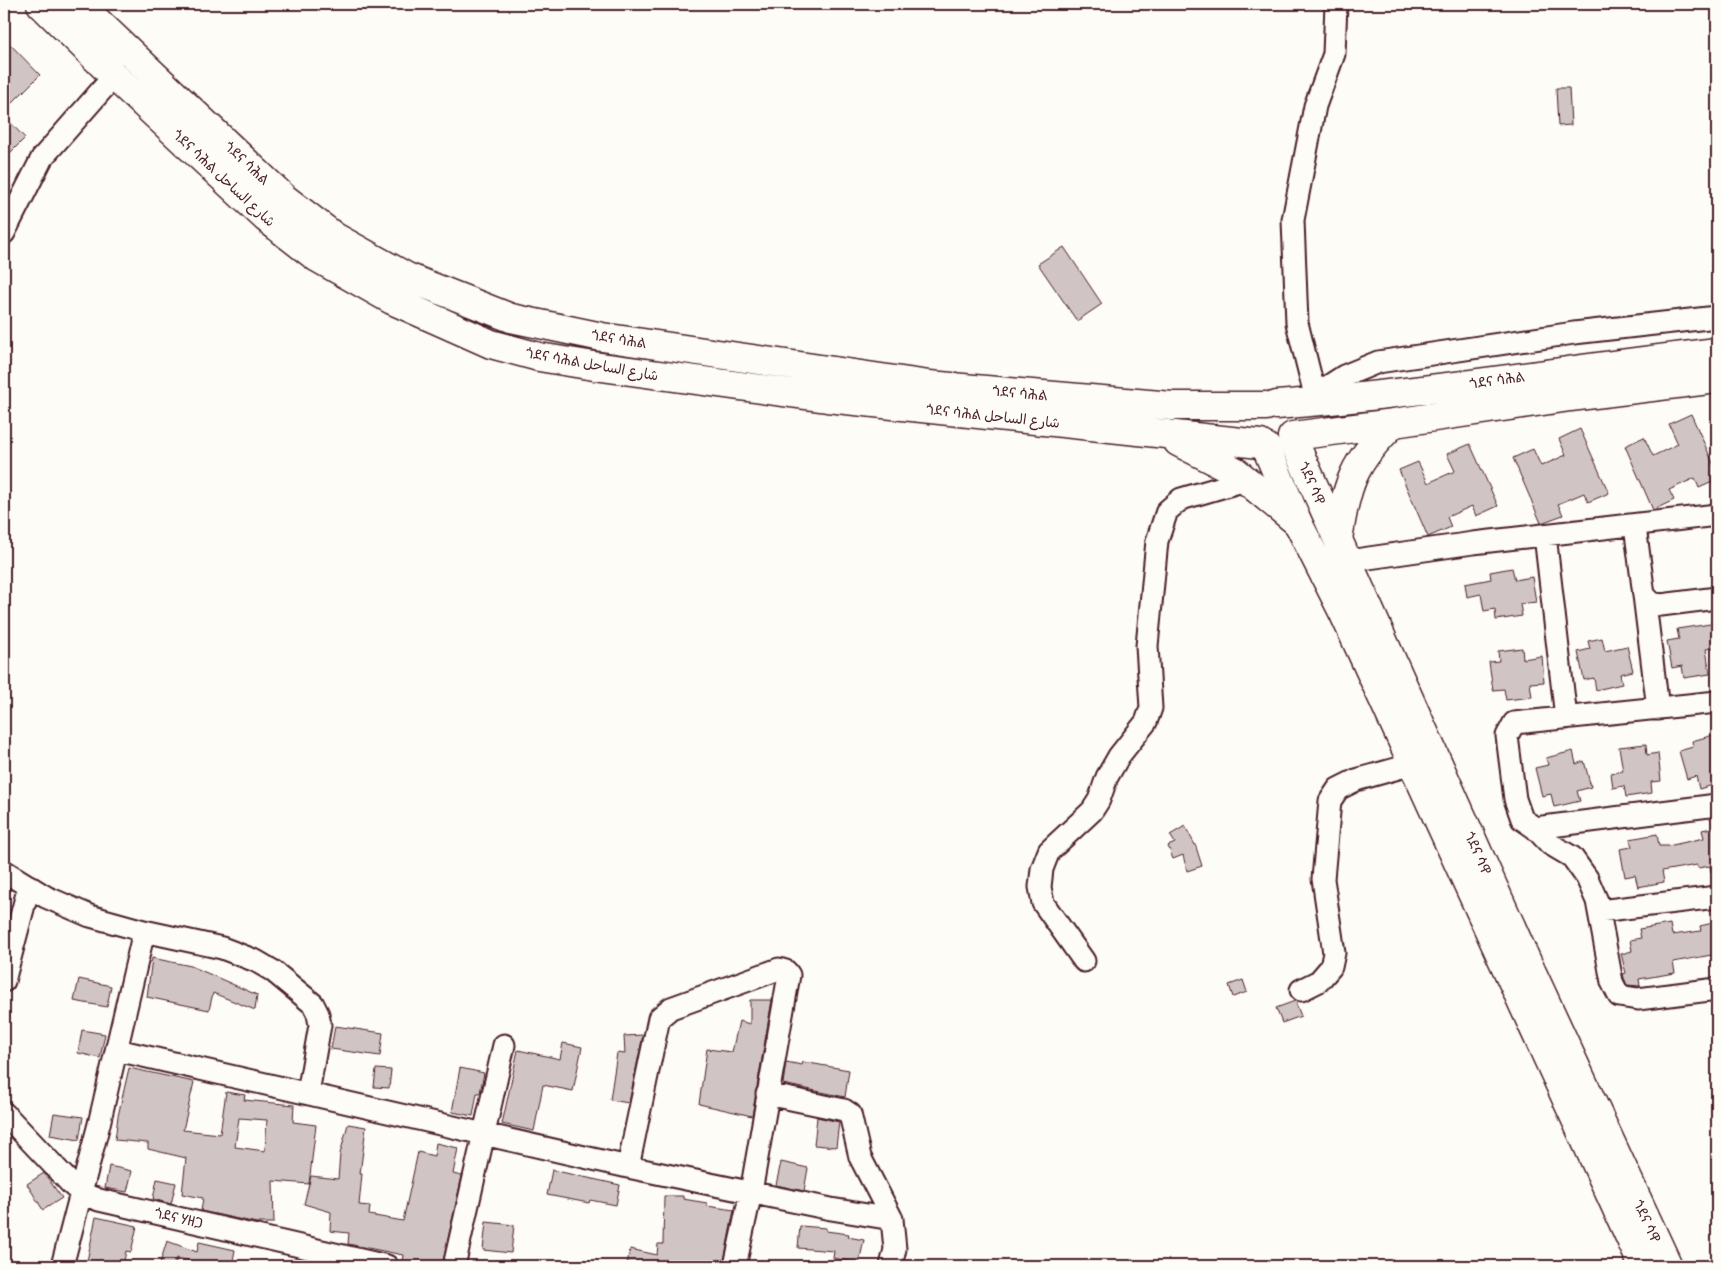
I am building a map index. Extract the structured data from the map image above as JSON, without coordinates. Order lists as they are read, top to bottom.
{
  "streets": {
    "main road": ["ጎደና ሳሕል", "ጎደና ሳሕል شارع الساحل", "ጎደና ሳዋ"],
    "street": ["ጎደና ሃዘጋ"]
  },
  "crossings": [
    ["ጎደና ሳሕል", "ጎደና ሳሕል شارع الساحل"],
    ["ጎደና ሳሕል", "ጎደና ሳዋ"],
    ["ጎደና ሳሕል شارع الساحل", "ጎደና ሳዋ"]
  ]
}
